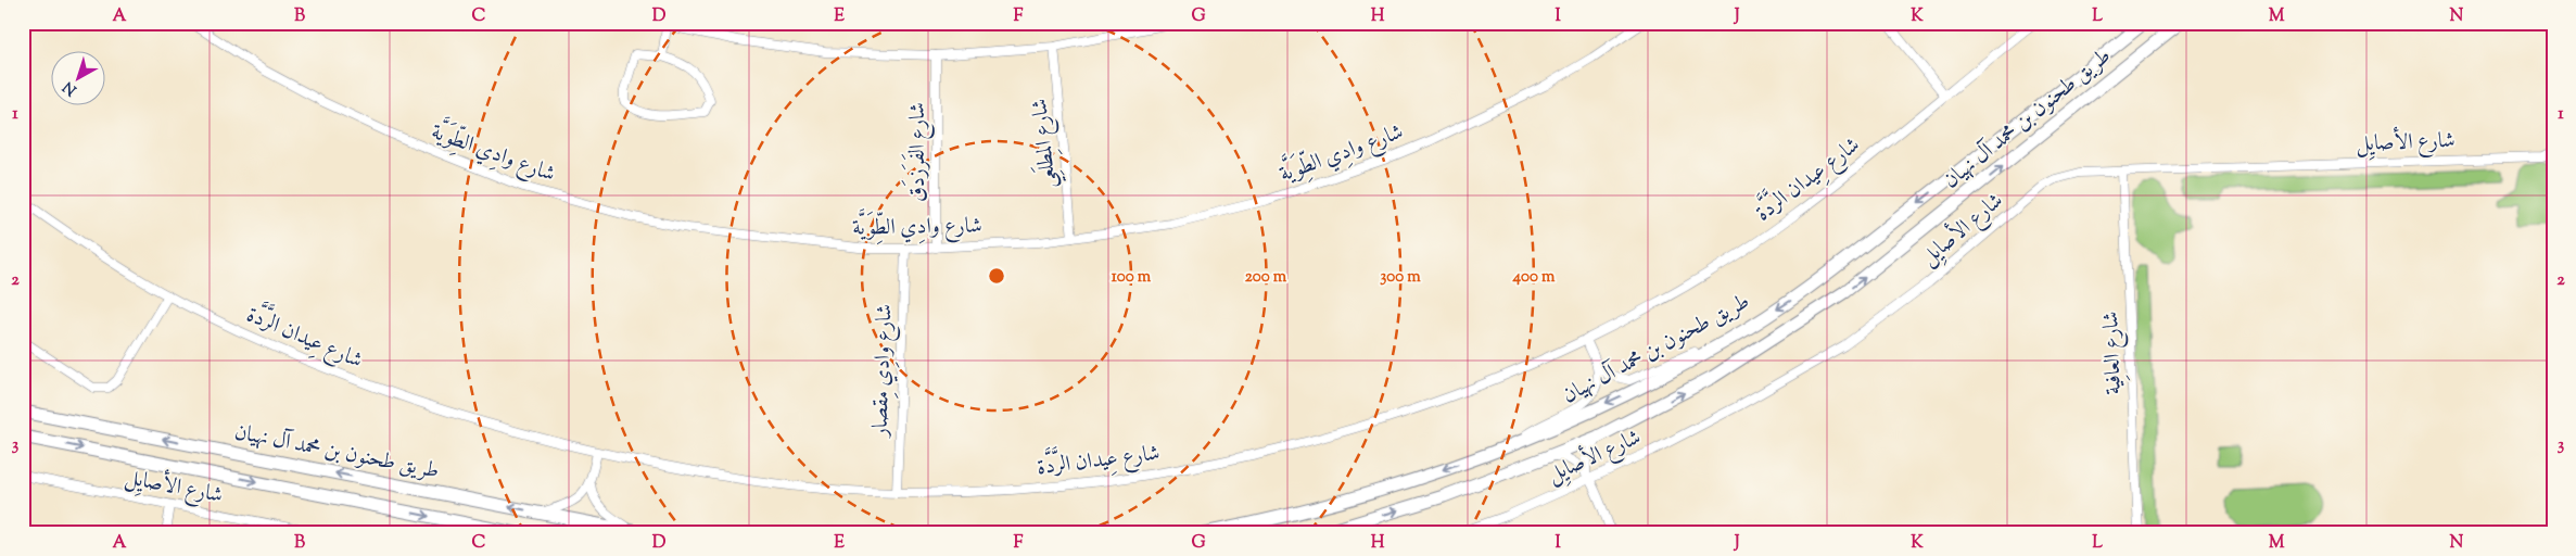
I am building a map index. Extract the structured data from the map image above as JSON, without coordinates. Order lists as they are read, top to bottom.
{
  "streets": {
    "main road": ["طريق طحنون بن محمد آل نهيان"],
    "street": [
      "شارع المِطلَعِي",
      "شارع الأصايِل",
      "شارع الفَرَزدَق",
      "شارع وادِي الطِّوَيَّة",
      "شارع عِيدان الرَّدَّة",
      "شارع العافِية",
      "شارع وادِي مِقصار"
    ]
  },
  "crossings": [
    ["شارع المِطلَعِي", "شارع وادِي الطِّوَيَّة"],
    ["شارع الأصايِل", "شارع العافِية"],
    ["شارع الفَرَزدَق", "شارع وادِي الطِّوَيَّة"],
    ["شارع وادِي الطِّوَيَّة", "شارع وادِي مِقصار"],
    ["شارع عِيدان الرَّدَّة", "شارع وادِي مِقصار"]
  ],
  "north": "bottom left",
  "grid": {
    "columns": [
      "A",
      "B",
      "C",
      "D",
      "E",
      "F",
      "G",
      "H",
      "I",
      "J",
      "K",
      "L",
      "M",
      "N"
    ],
    "rows": ["1", "2", "3"]
  },
  "rings": [
    "100 m",
    "200 m",
    "300 m",
    "400 m"
  ]
}
